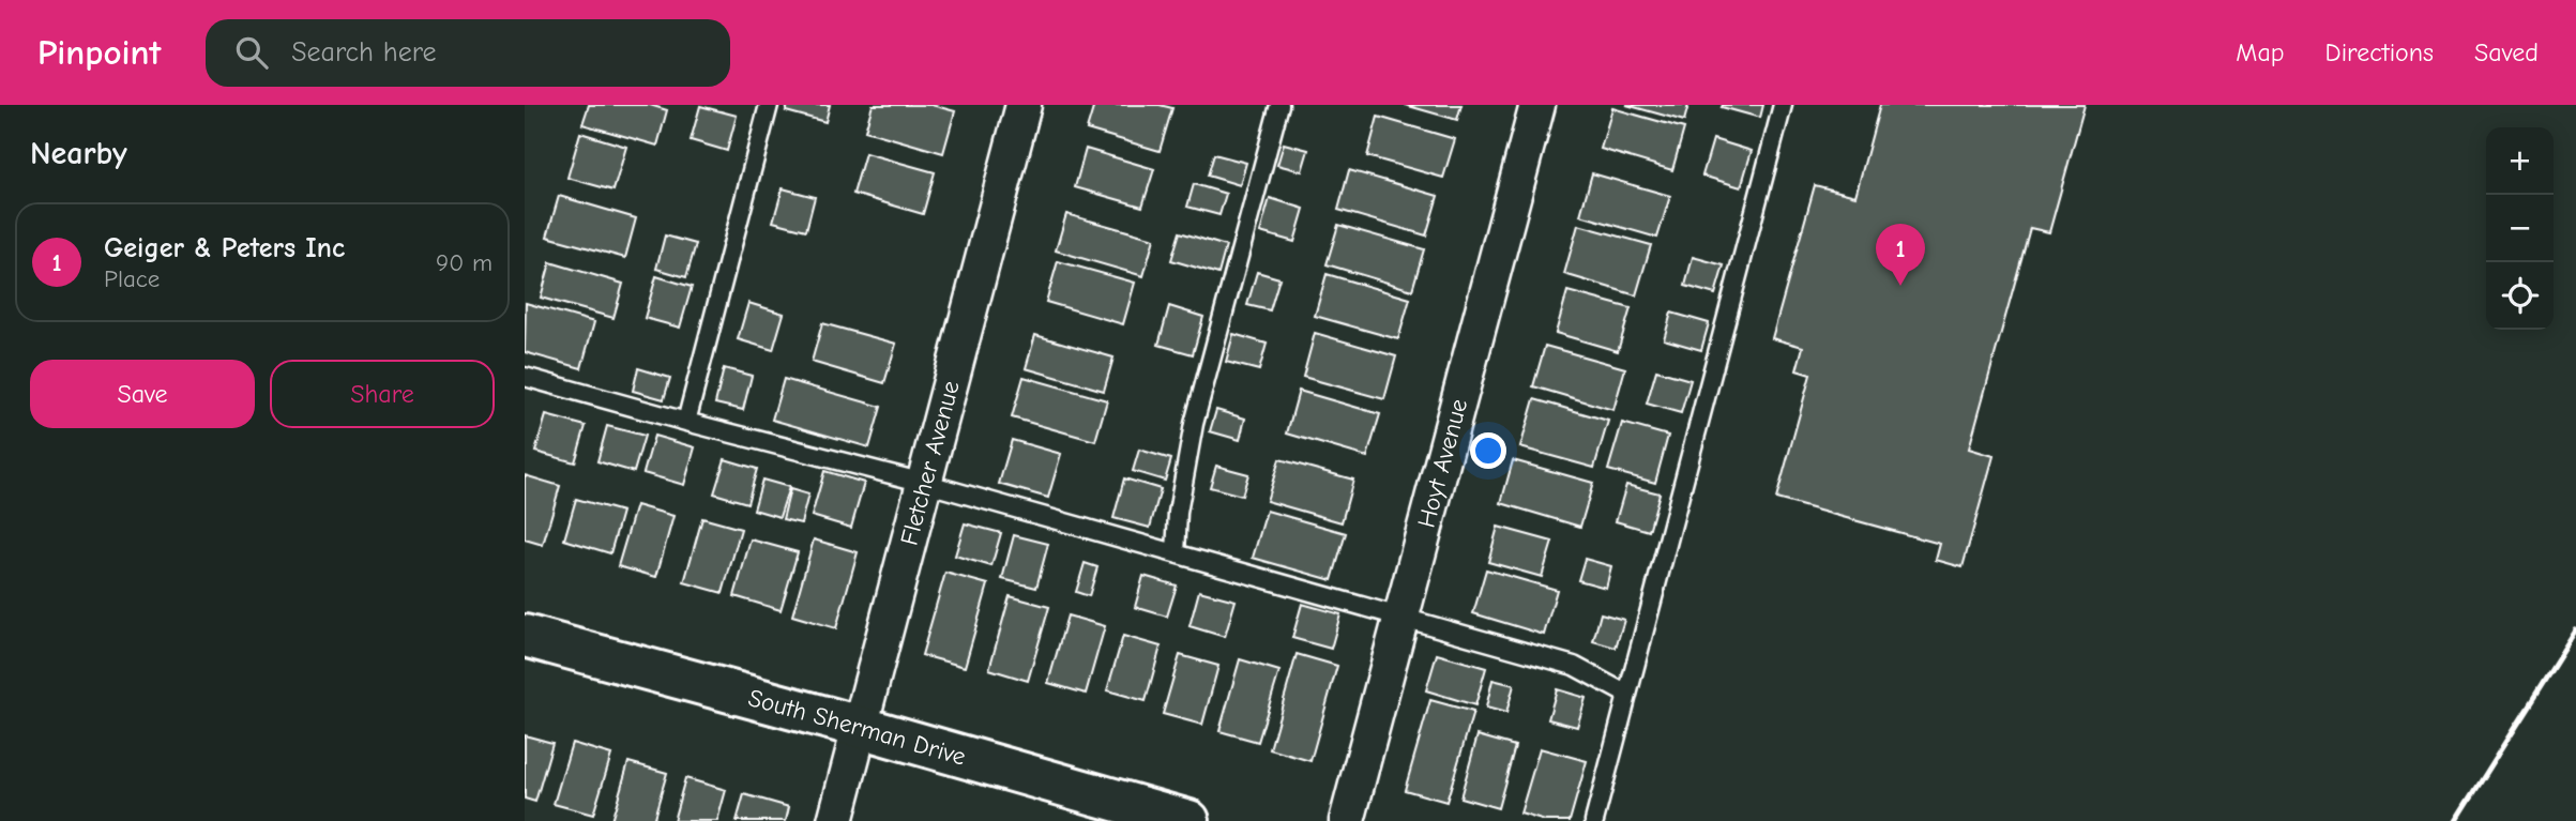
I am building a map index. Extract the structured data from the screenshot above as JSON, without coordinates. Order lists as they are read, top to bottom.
{
  "streets": {
    "main road": ["South Sherman Drive"],
    "street": ["Fletcher Avenue", "Hoyt Avenue"]
  },
  "crossings": [
    ["Fletcher Avenue", "South Sherman Drive"]
  ],
  "page": {
    "header": "Pinpoint",
    "search": "Search here",
    "nav": ["Map", "Directions", "Saved"],
    "heading": "Nearby",
    "map_buttons": ["+", "−"],
    "list": [
      {
        "mark": "1",
        "name": "Geiger & Peters Inc",
        "note": "Place",
        "value": "90 m"
      }
    ],
    "pins": "1",
    "buttons": ["Save", "Share"]
  }
}
